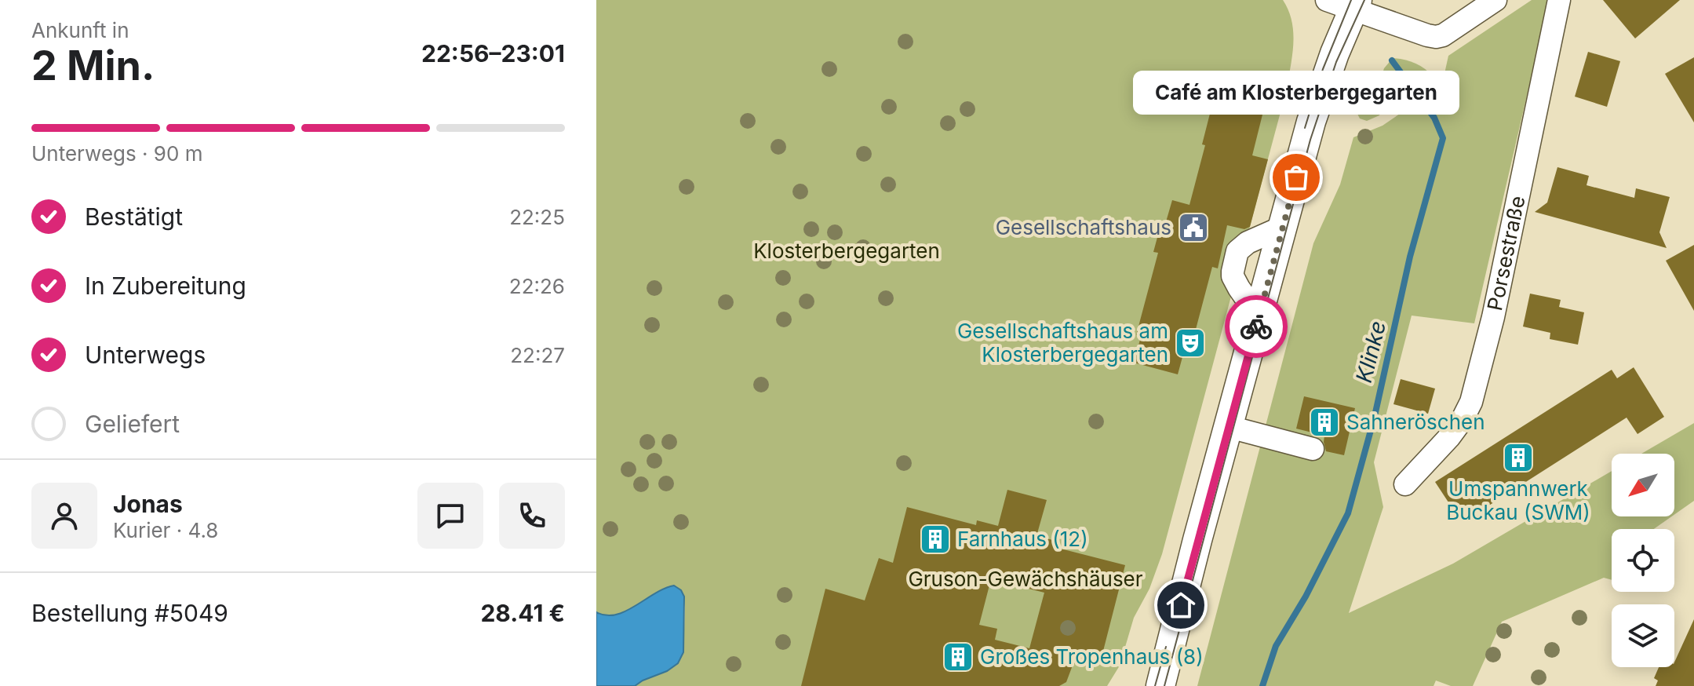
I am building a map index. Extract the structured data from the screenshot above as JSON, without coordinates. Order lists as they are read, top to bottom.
{
  "streets": {
    "street": ["Porsestraße"]
  },
  "water": ["Klinke"],
  "parks": ["Klosterbergegarten", "Gruson-Gewächshäuser"],
  "places": {
    "other": ["Café am Klosterbergegarten"],
    "public building": ["Gesellschaftshaus"],
    "theatre": ["Gesellschaftshaus am Klosterbergegarten"],
    "building": [
      "Sahneröschen",
      "Umspannwerk Buckau (SWM)",
      "Farnhaus (12)",
      "Großes Tropenhaus (8)"
    ]
  },
  "north": "bottom left",
  "page": {
    "heading": ["2 Min.", "Ankunft in", "22:56–23:01"],
    "panel": [
      "Jonas",
      "Kurier · 4.8",
      "Bestellung #5049",
      "28.41 €"
    ],
    "bubble": "Café am Klosterbergegarten",
    "bar": "Unterwegs · 90 m",
    "list": [
      ["Bestätigt", "22:25"],
      ["In Zubereitung", "22:26"],
      ["Unterwegs", "22:27"],
      "Geliefert"
    ]
  }
}
